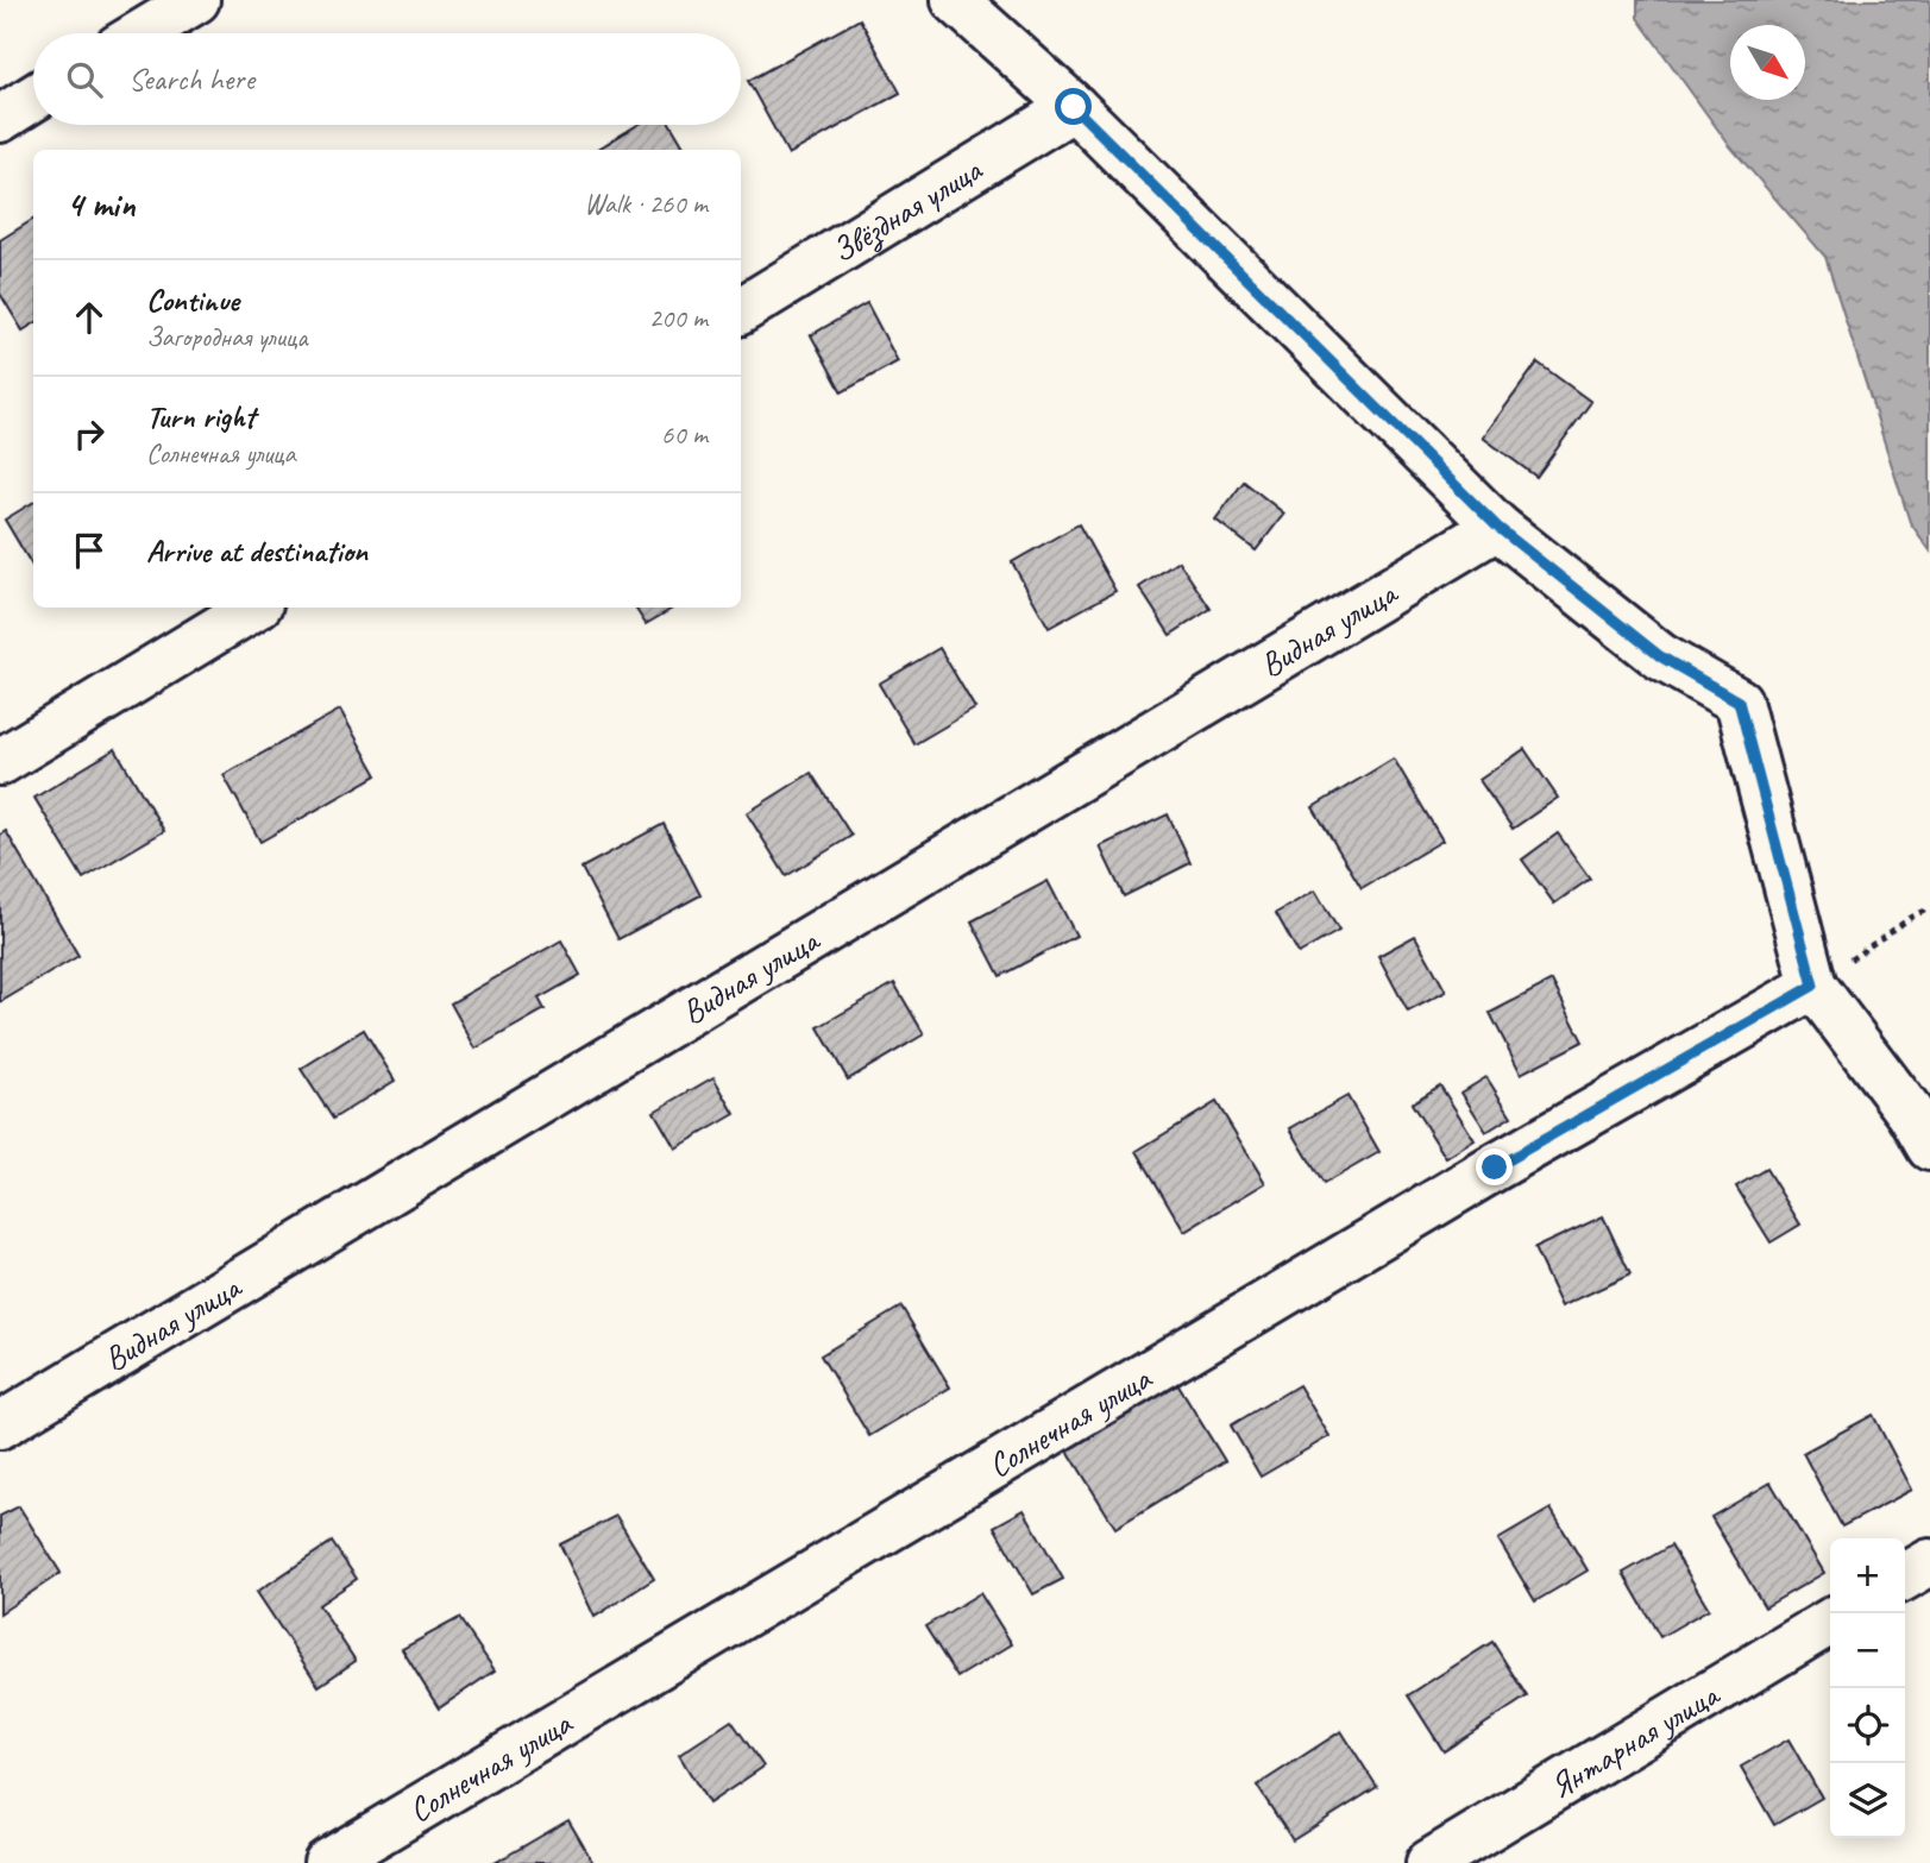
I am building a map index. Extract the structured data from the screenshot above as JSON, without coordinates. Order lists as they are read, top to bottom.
{
  "streets": {
    "street": [
      "Звёздная улица",
      "Видная улица",
      "Солнечная улица",
      "Янтарная улица"
    ]
  },
  "north": "bottom right",
  "page": {
    "search": "Search here",
    "heading": ["4 min", "Walk · 260 m"],
    "list": [
      ["Continue", "Загородная улица", "200 m"],
      ["Turn right", "Солнечная улица", "60 m"],
      "Arrive at destination"
    ],
    "map_buttons": ["+", "−"]
  }
}
